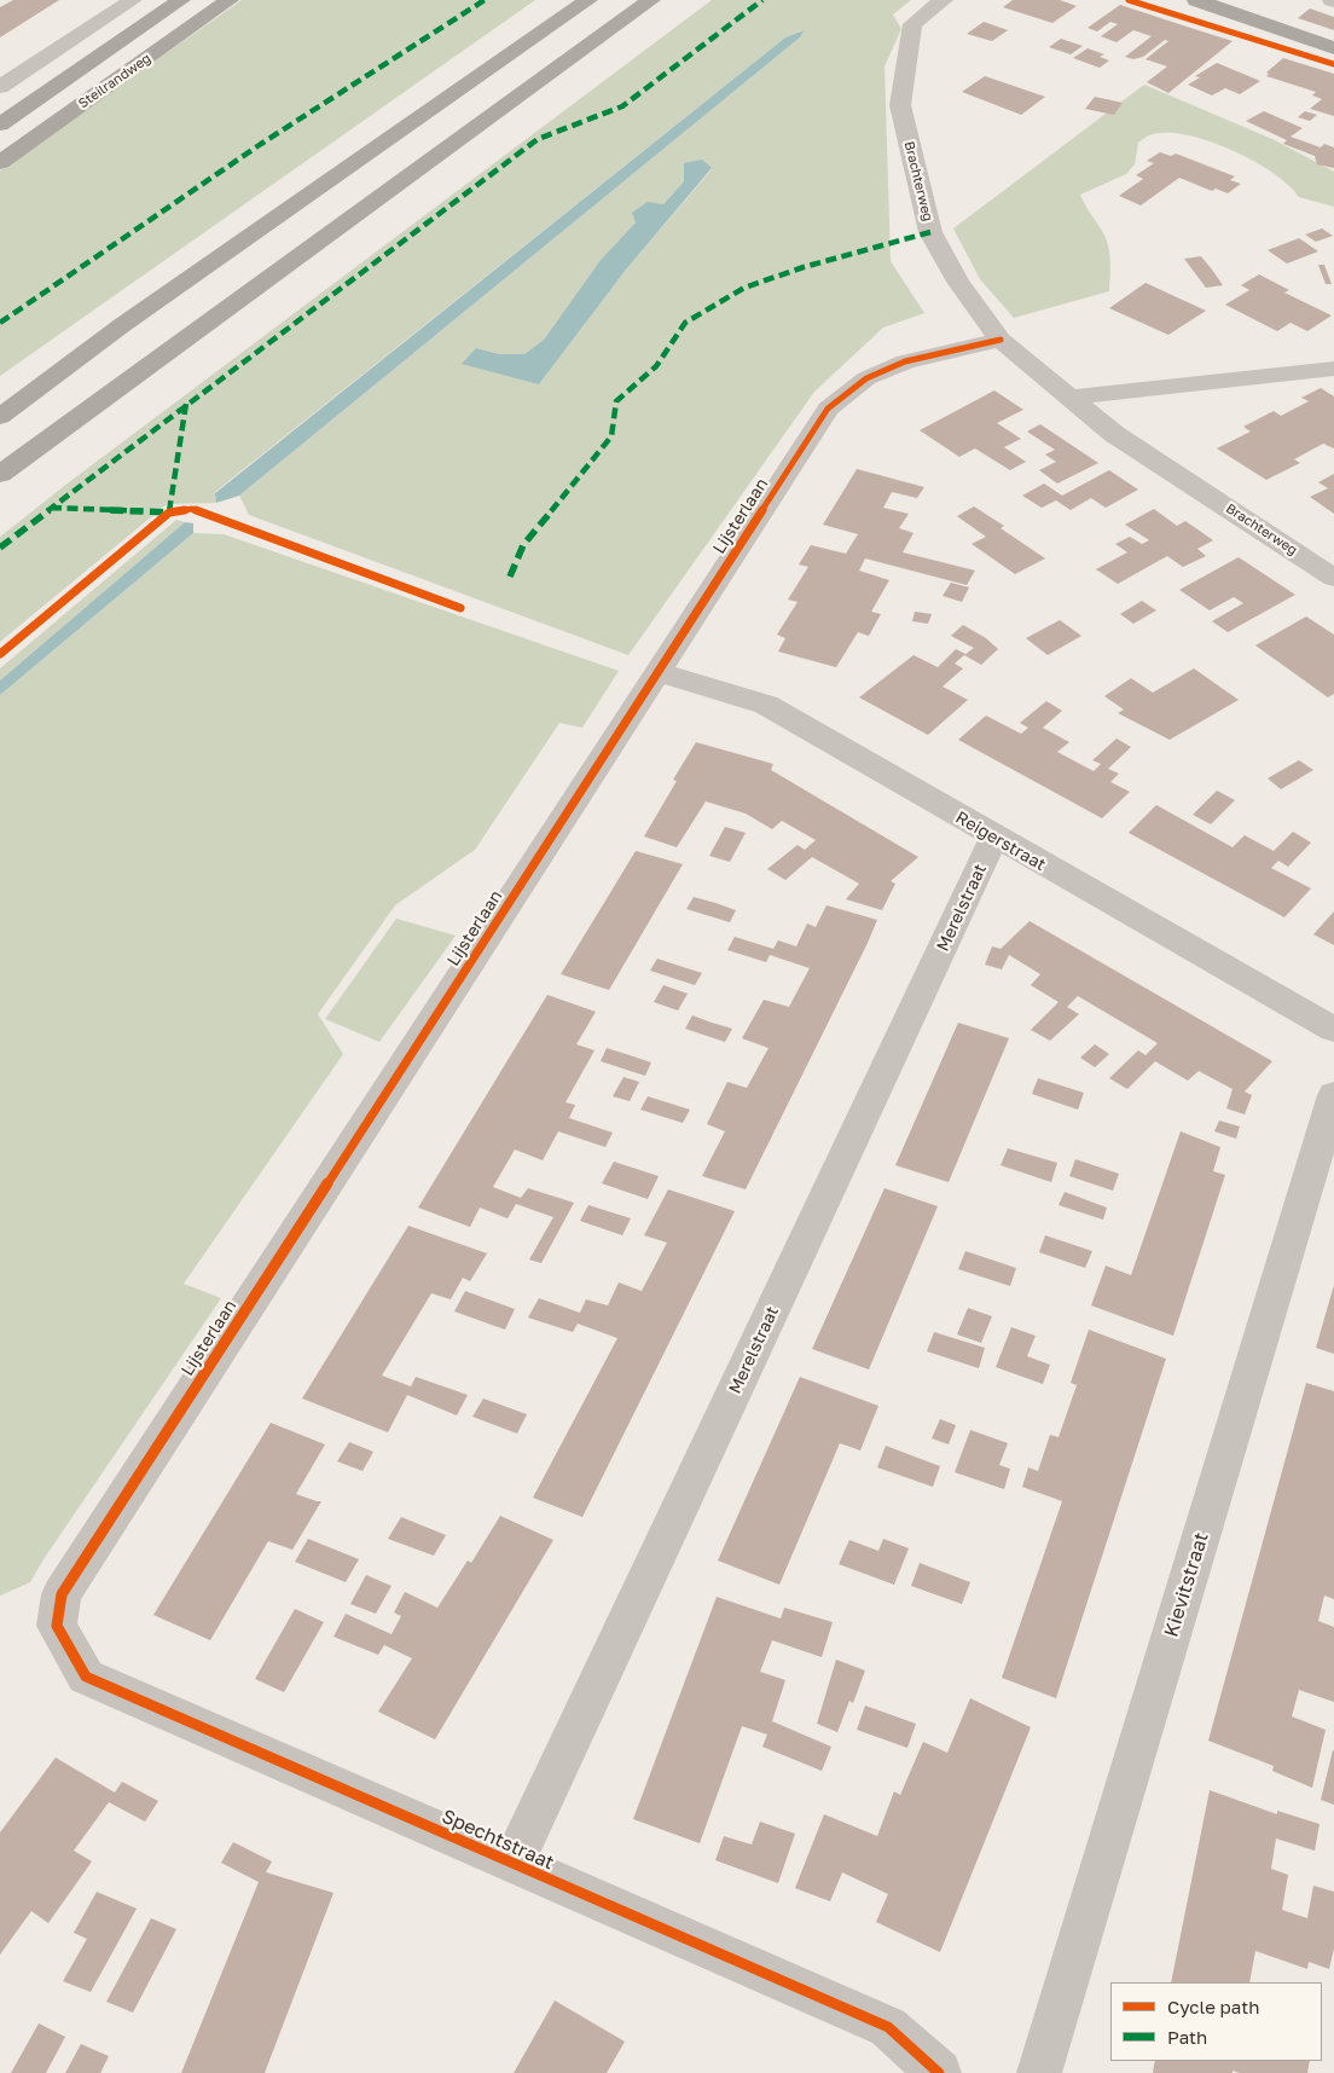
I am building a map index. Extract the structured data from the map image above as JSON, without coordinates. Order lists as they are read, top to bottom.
{
  "streets": {
    "main road": ["Steilrandweg"],
    "street": [
      "Brachterweg",
      "Lijsterlaan",
      "Reigerstraat",
      "Merelstraat",
      "Kievitstraat",
      "Spechtstraat"
    ]
  },
  "crossings": [
    ["Brachterweg", "Lijsterlaan"],
    ["Lijsterlaan", "Reigerstraat"],
    ["Lijsterlaan", "Spechtstraat"],
    ["Reigerstraat", "Merelstraat"],
    ["Merelstraat", "Spechtstraat"]
  ],
  "legend": ["Cycle path", "Path"]
}
